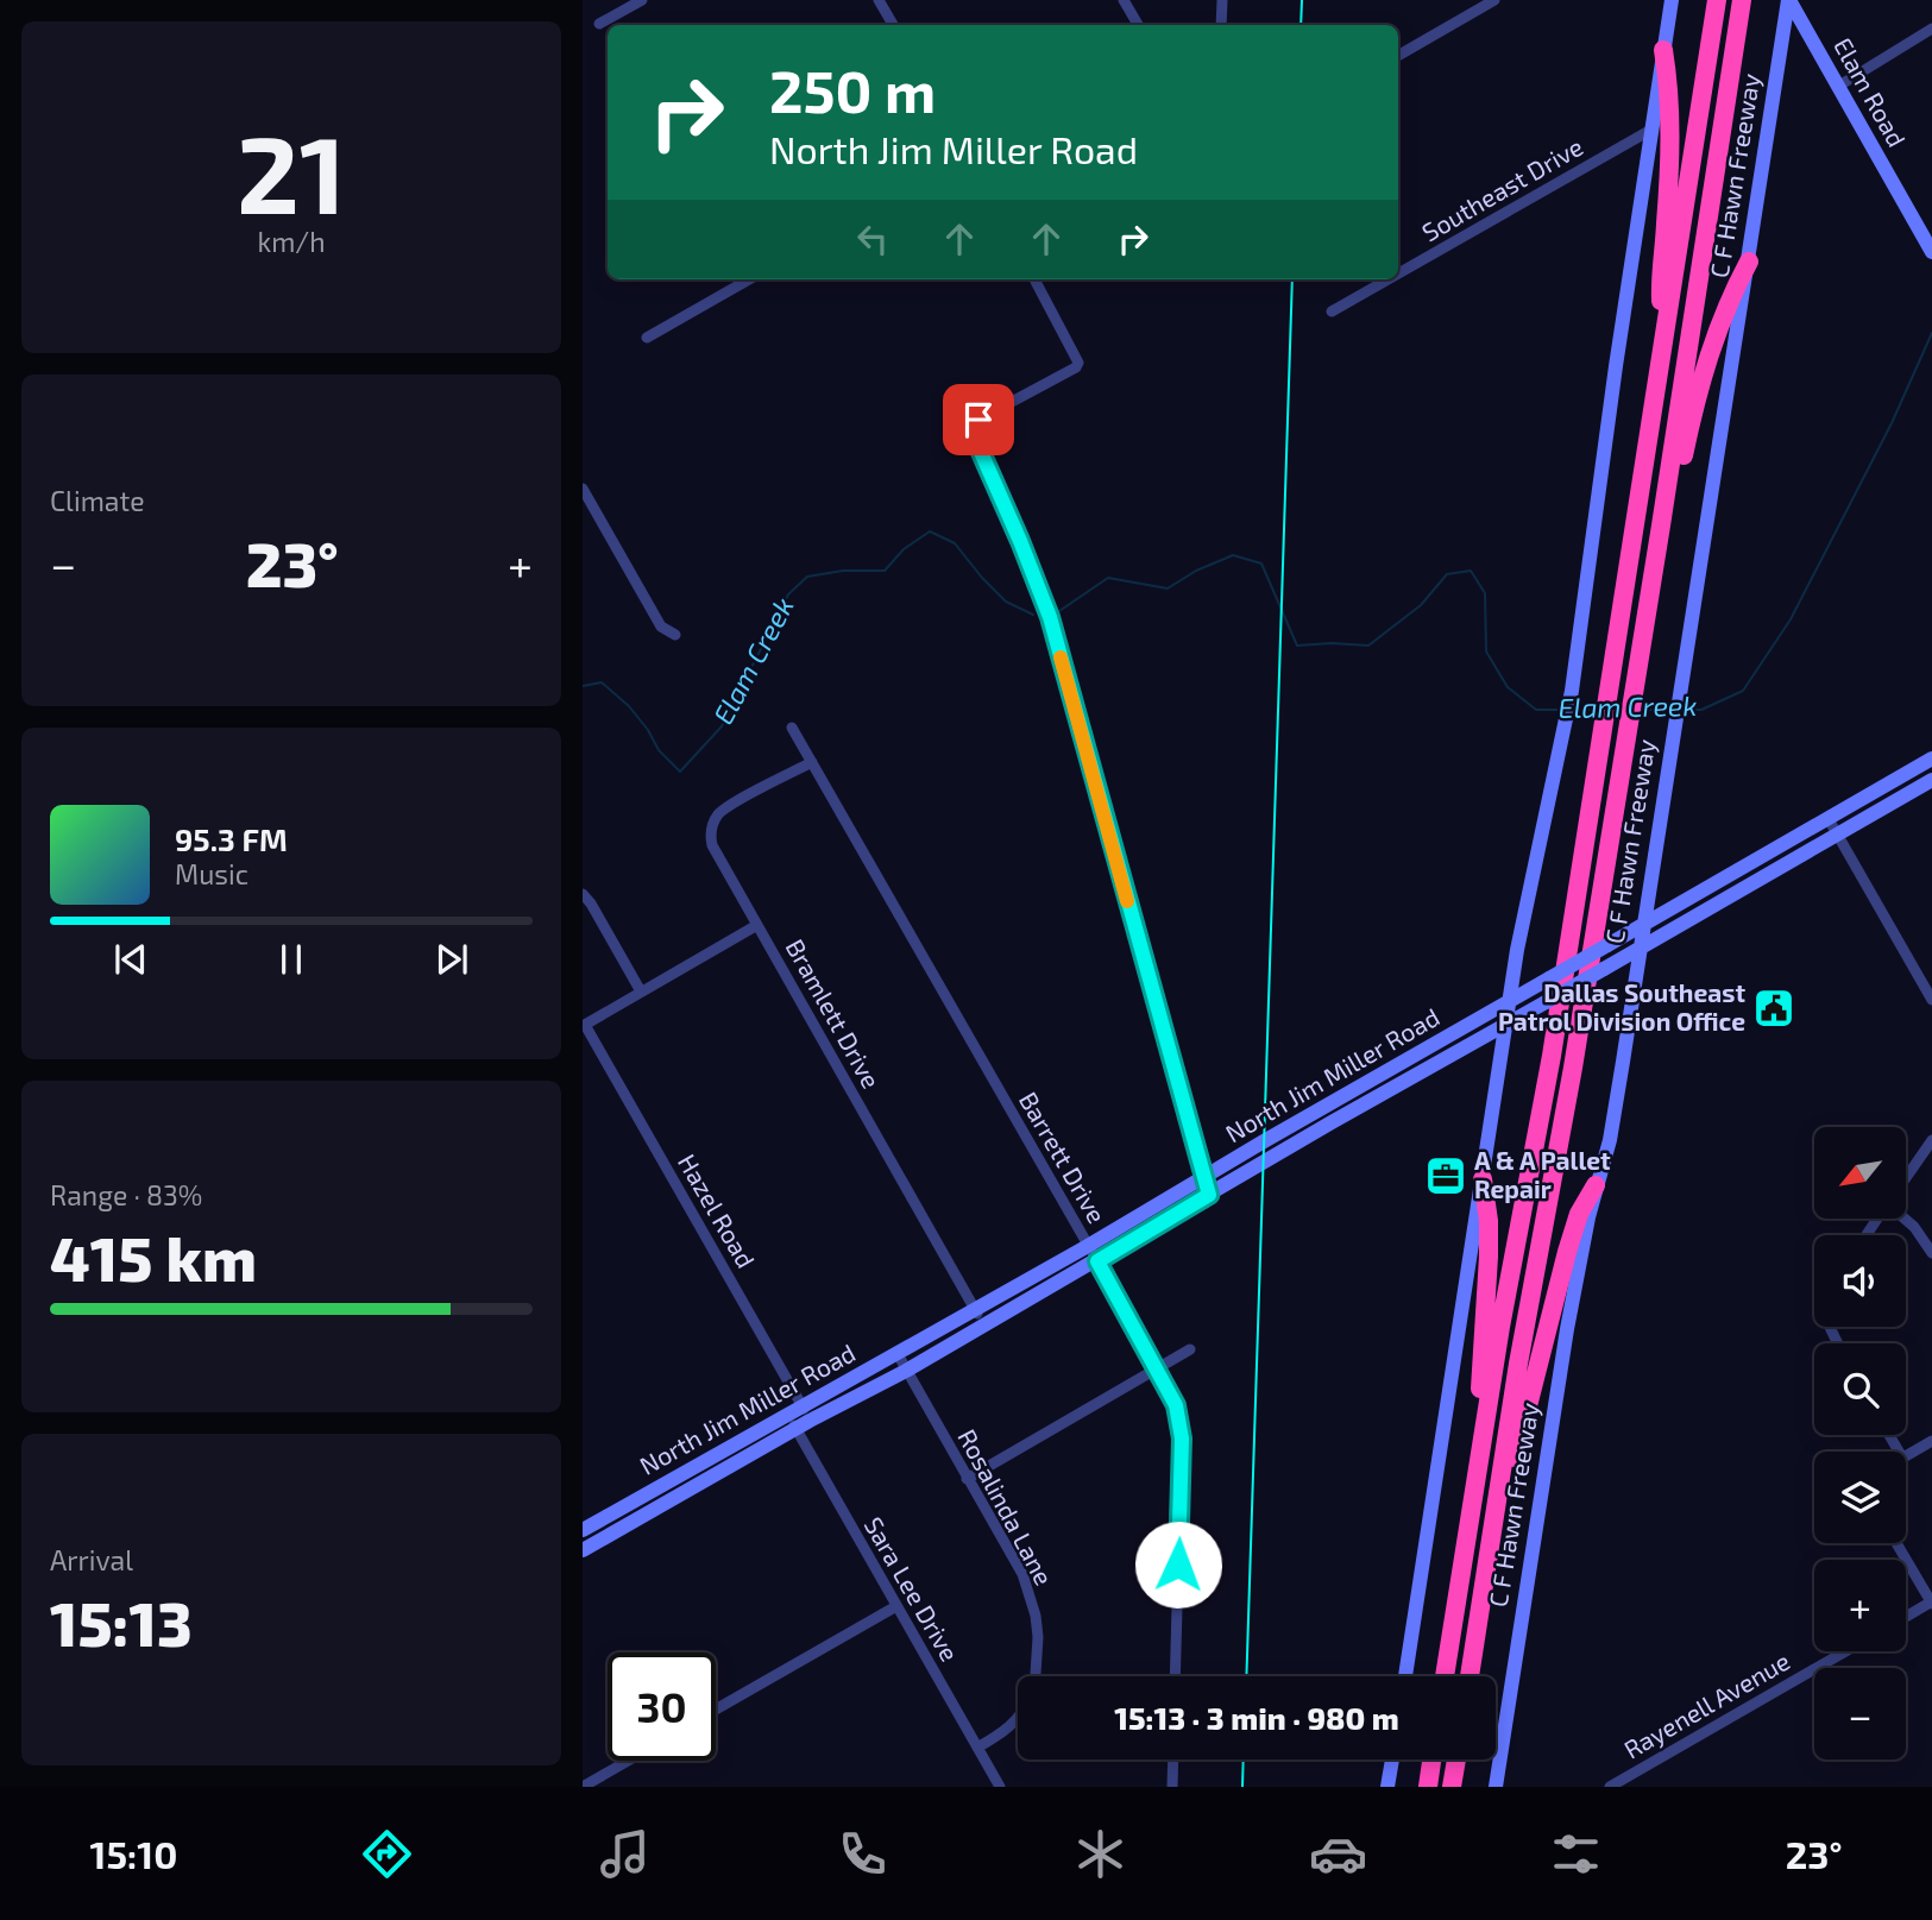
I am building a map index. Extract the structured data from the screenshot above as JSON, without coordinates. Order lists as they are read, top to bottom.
{
  "streets": {
    "highway": ["C F Hawn Freeway"],
    "main road": ["Elam Road", "North Jim Miller Road"],
    "street": [
      "Southeast Drive",
      "Bramlett Drive",
      "Barrett Drive",
      "Hazel Road",
      "Rosalinda Lane",
      "Sara Lee Drive",
      "Rayenell Avenue"
    ]
  },
  "crossings": [
    ["Elam Road", "C F Hawn Freeway"],
    ["C F Hawn Freeway", "North Jim Miller Road"],
    ["Bramlett Drive", "North Jim Miller Road"],
    ["Bramlett Drive", "Barrett Drive"],
    ["North Jim Miller Road", "Barrett Drive"],
    ["North Jim Miller Road", "Hazel Road"],
    ["North Jim Miller Road", "Rosalinda Lane"],
    ["North Jim Miller Road", "Sara Lee Drive"],
    ["Rosalinda Lane", "Sara Lee Drive"]
  ],
  "water": ["Elam Creek"],
  "places": {
    "public building": ["Dallas Southeast Patrol Division Office"],
    "office": ["A & A Pallet Repair"]
  },
  "north": "bottom left",
  "page": {
    "tile": [
      ["21", "km/h"],
      "Climate",
      ["Range · 83%", "415 km"],
      ["Arrival", "15:13"]
    ],
    "turn": ["250 m", "North Jim Miller Road"],
    "heat": ["−", "23°", "+"],
    "song": ["95.3 FM", "Music"],
    "map_buttons": ["+", "−"],
    "limit": "30",
    "trip": "15:13 · 3 min · 980 m",
    "tabs": ["15:10", "23°"]
  }
}
